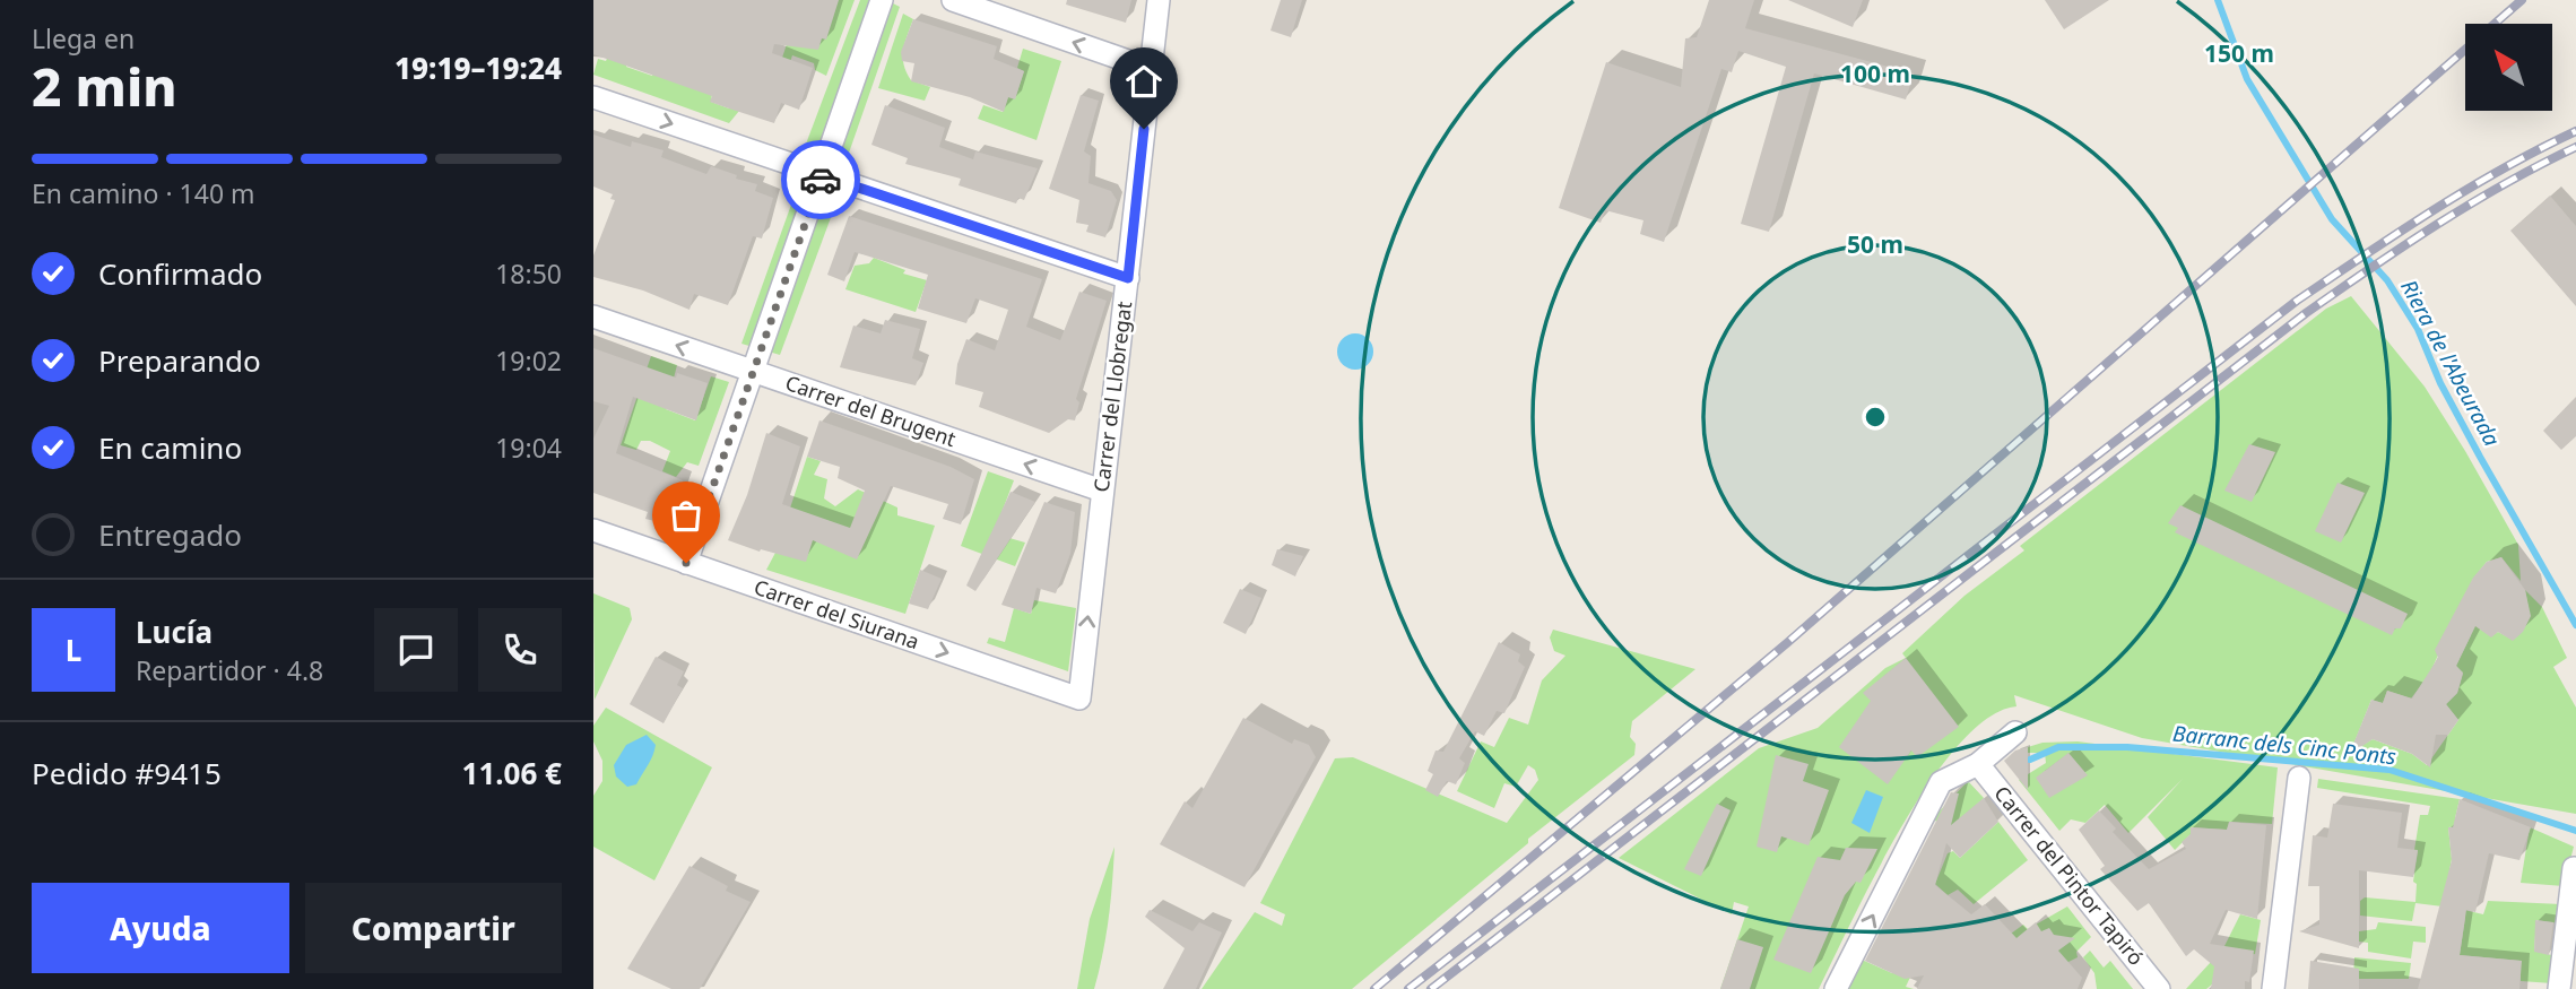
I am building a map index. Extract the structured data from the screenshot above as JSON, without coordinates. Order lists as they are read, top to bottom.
{
  "streets": {
    "street": [
      "Carrer del Llobregat",
      "Carrer del Brugent",
      "Carrer del Siurana",
      "Carrer del Pintor Tapiró"
    ]
  },
  "crossings": [
    ["Carrer del Llobregat", "Carrer del Brugent"],
    ["Carrer del Llobregat", "Carrer del Siurana"]
  ],
  "one_way": ["Carrer del Brugent", "Carrer del Siurana"],
  "water": ["Riera de l'Abeurada", "Barranc dels Cinc Ponts"],
  "north": "top left",
  "page": {
    "heading": ["2 min", "Llega en", "19:19–19:24"],
    "panel": [
      "Lucía",
      "Repartidor · 4.8",
      "Pedido #9415",
      "11.06 €"
    ],
    "bar": "En camino · 140 m",
    "list": [
      ["Confirmado", "18:50"],
      ["Preparando", "19:02"],
      ["En camino", "19:04"],
      "Entregado"
    ],
    "round": "L",
    "buttons": ["Ayuda", "Compartir"]
  },
  "rings": ["150 m", "100 m", "50 m"]
}
